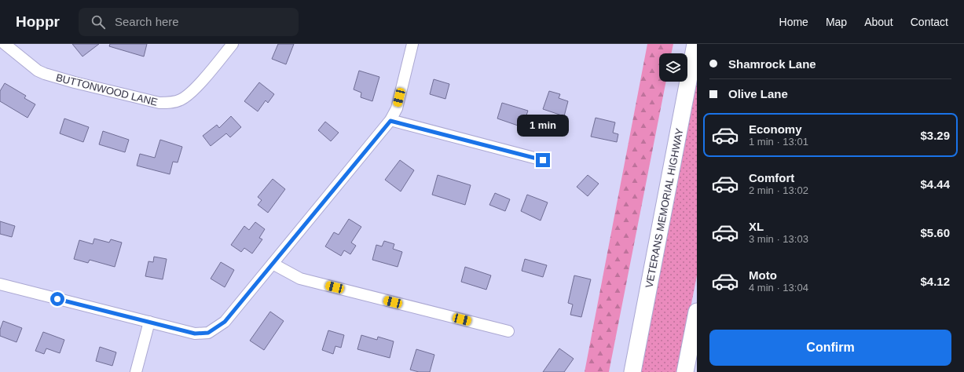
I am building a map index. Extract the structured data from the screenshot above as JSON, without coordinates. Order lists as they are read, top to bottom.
{
  "streets": {
    "highway": ["VETERANS MEMORIAL HIGHWAY"],
    "street": ["BUTTONWOOD LANE"]
  },
  "page": {
    "header": "Hoppr",
    "search": "Search here",
    "nav": [
      "Home",
      "Map",
      "About",
      "Contact"
    ],
    "banner": ["Shamrock Lane", "Olive Lane"],
    "list": [
      {
        "name": "Economy",
        "note": "1 min · 13:01",
        "value": "$3.29"
      },
      {
        "name": "Comfort",
        "note": "2 min · 13:02",
        "value": "$4.44"
      },
      {
        "name": "XL",
        "note": "3 min · 13:03",
        "value": "$5.60"
      },
      {
        "name": "Moto",
        "note": "4 min · 13:04",
        "value": "$4.12"
      }
    ],
    "bubble": "1 min",
    "buttons": "Confirm"
  }
}
